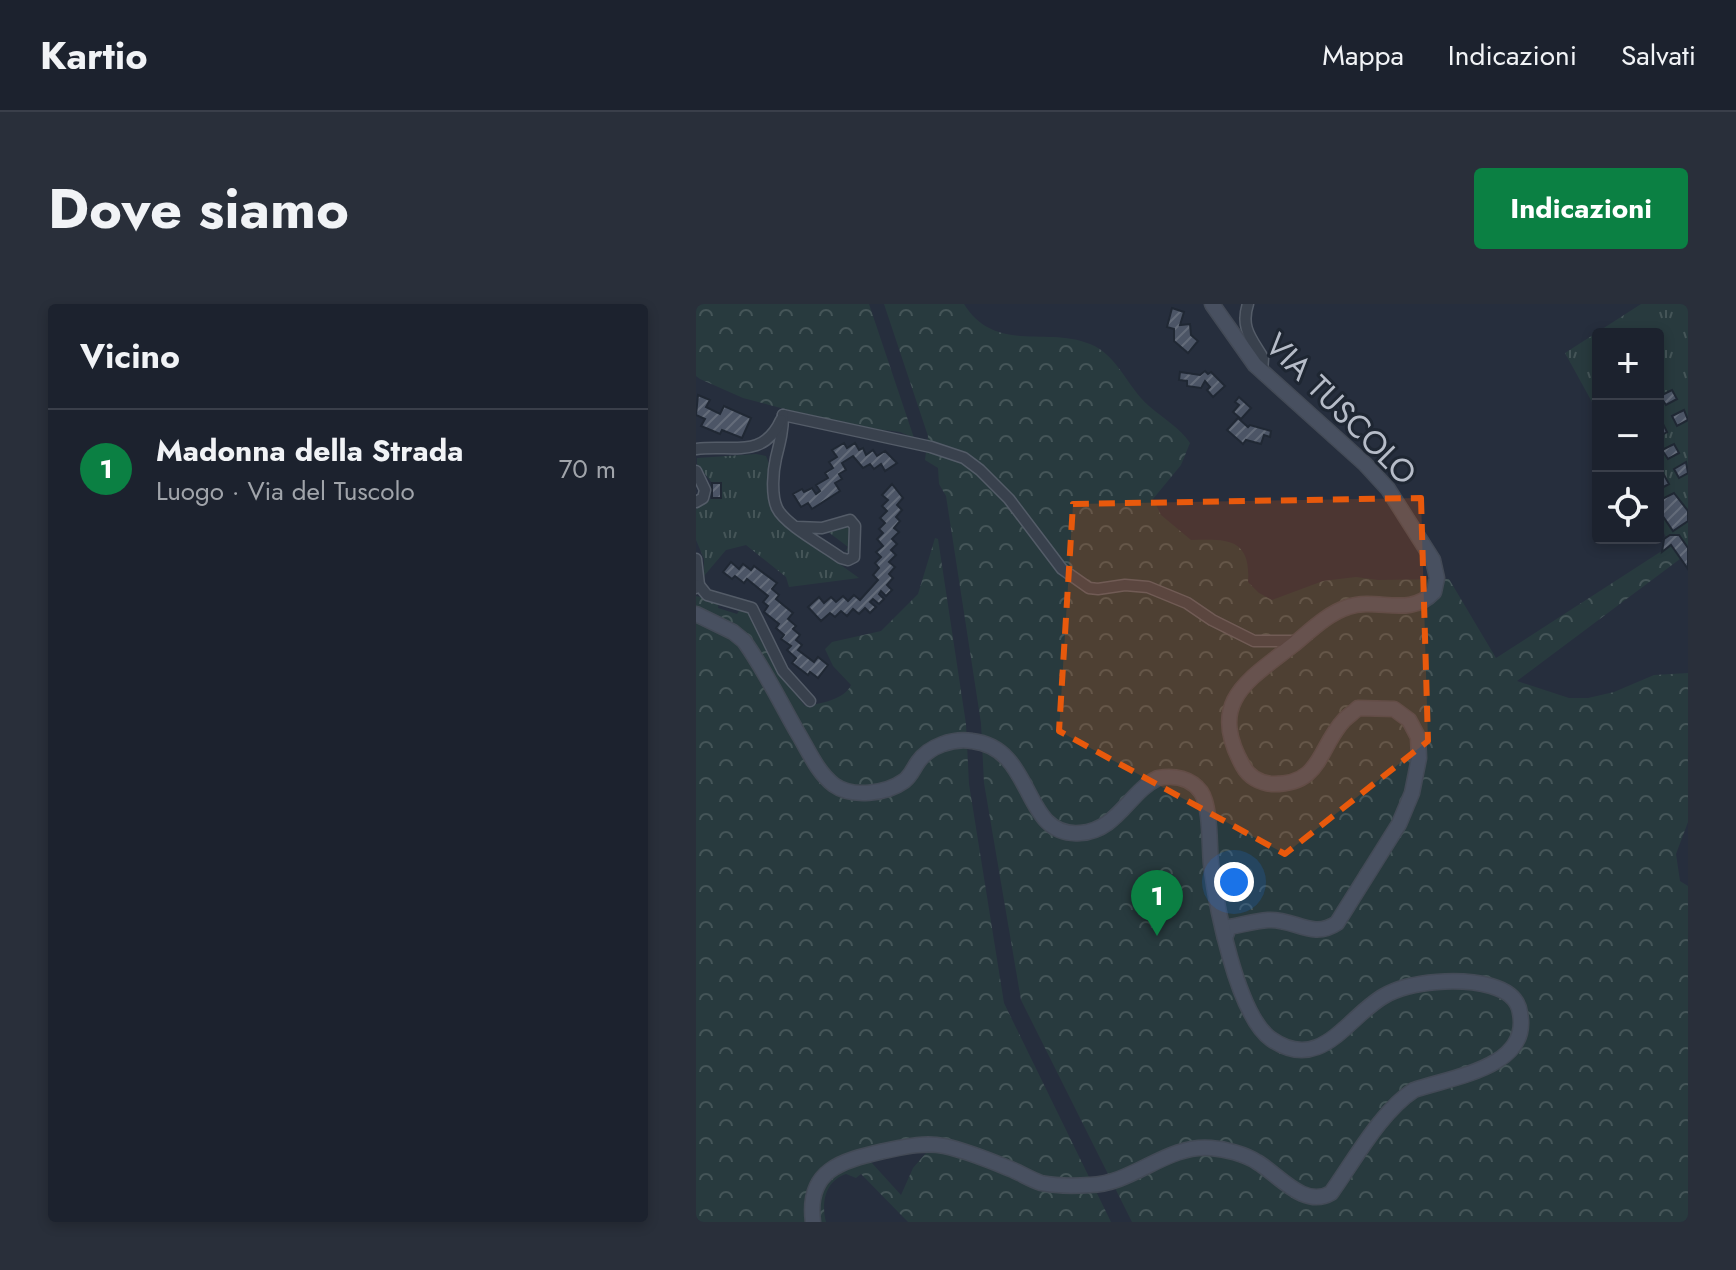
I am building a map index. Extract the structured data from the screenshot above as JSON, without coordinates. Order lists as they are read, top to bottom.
{
  "streets": {
    "street": ["VIA TUSCOLO"]
  },
  "page": {
    "header": "Kartio",
    "nav": ["Mappa", "Indicazioni", "Salvati"],
    "title": "Dove siamo",
    "buttons": "Indicazioni",
    "heading": "Vicino",
    "map_buttons": ["+", "−"],
    "list": [
      {
        "mark": "1",
        "name": "Madonna della Strada",
        "note": "Luogo · Via del Tuscolo",
        "value": "70 m"
      }
    ],
    "pins": "1"
  }
}
